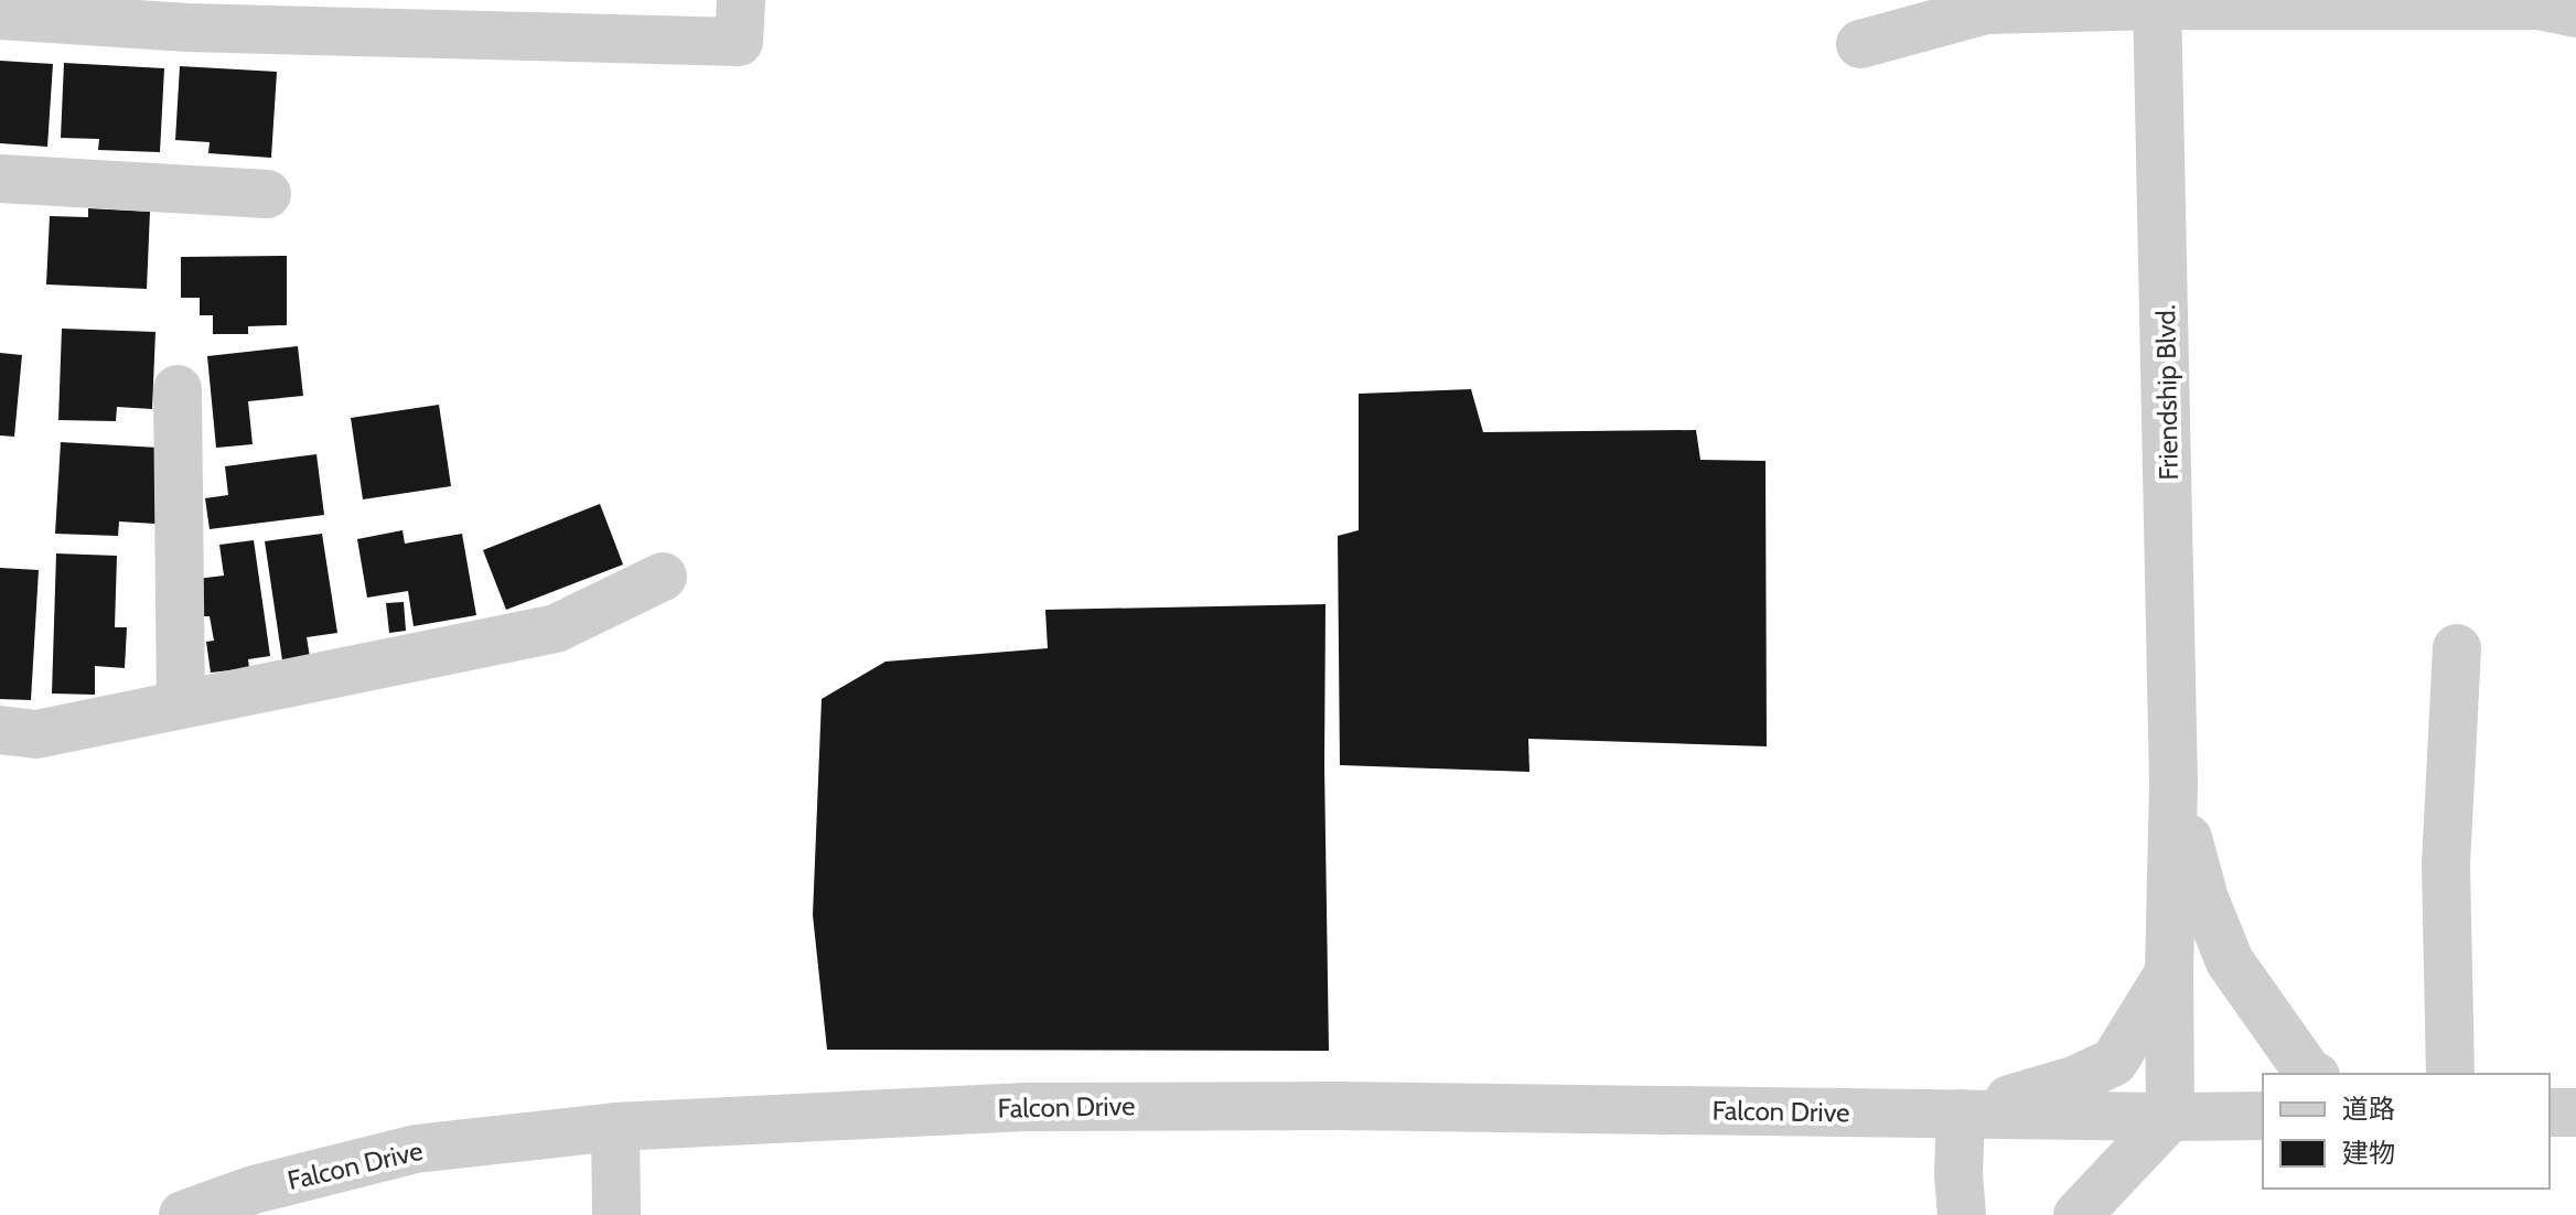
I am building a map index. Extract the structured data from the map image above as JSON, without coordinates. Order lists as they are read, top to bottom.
{
  "streets": {
    "street": ["Friendship Blvd.", "Falcon Drive"]
  },
  "crossings": [
    ["Friendship Blvd.", "Falcon Drive"]
  ],
  "legend": ["道路", "建物"]
}
